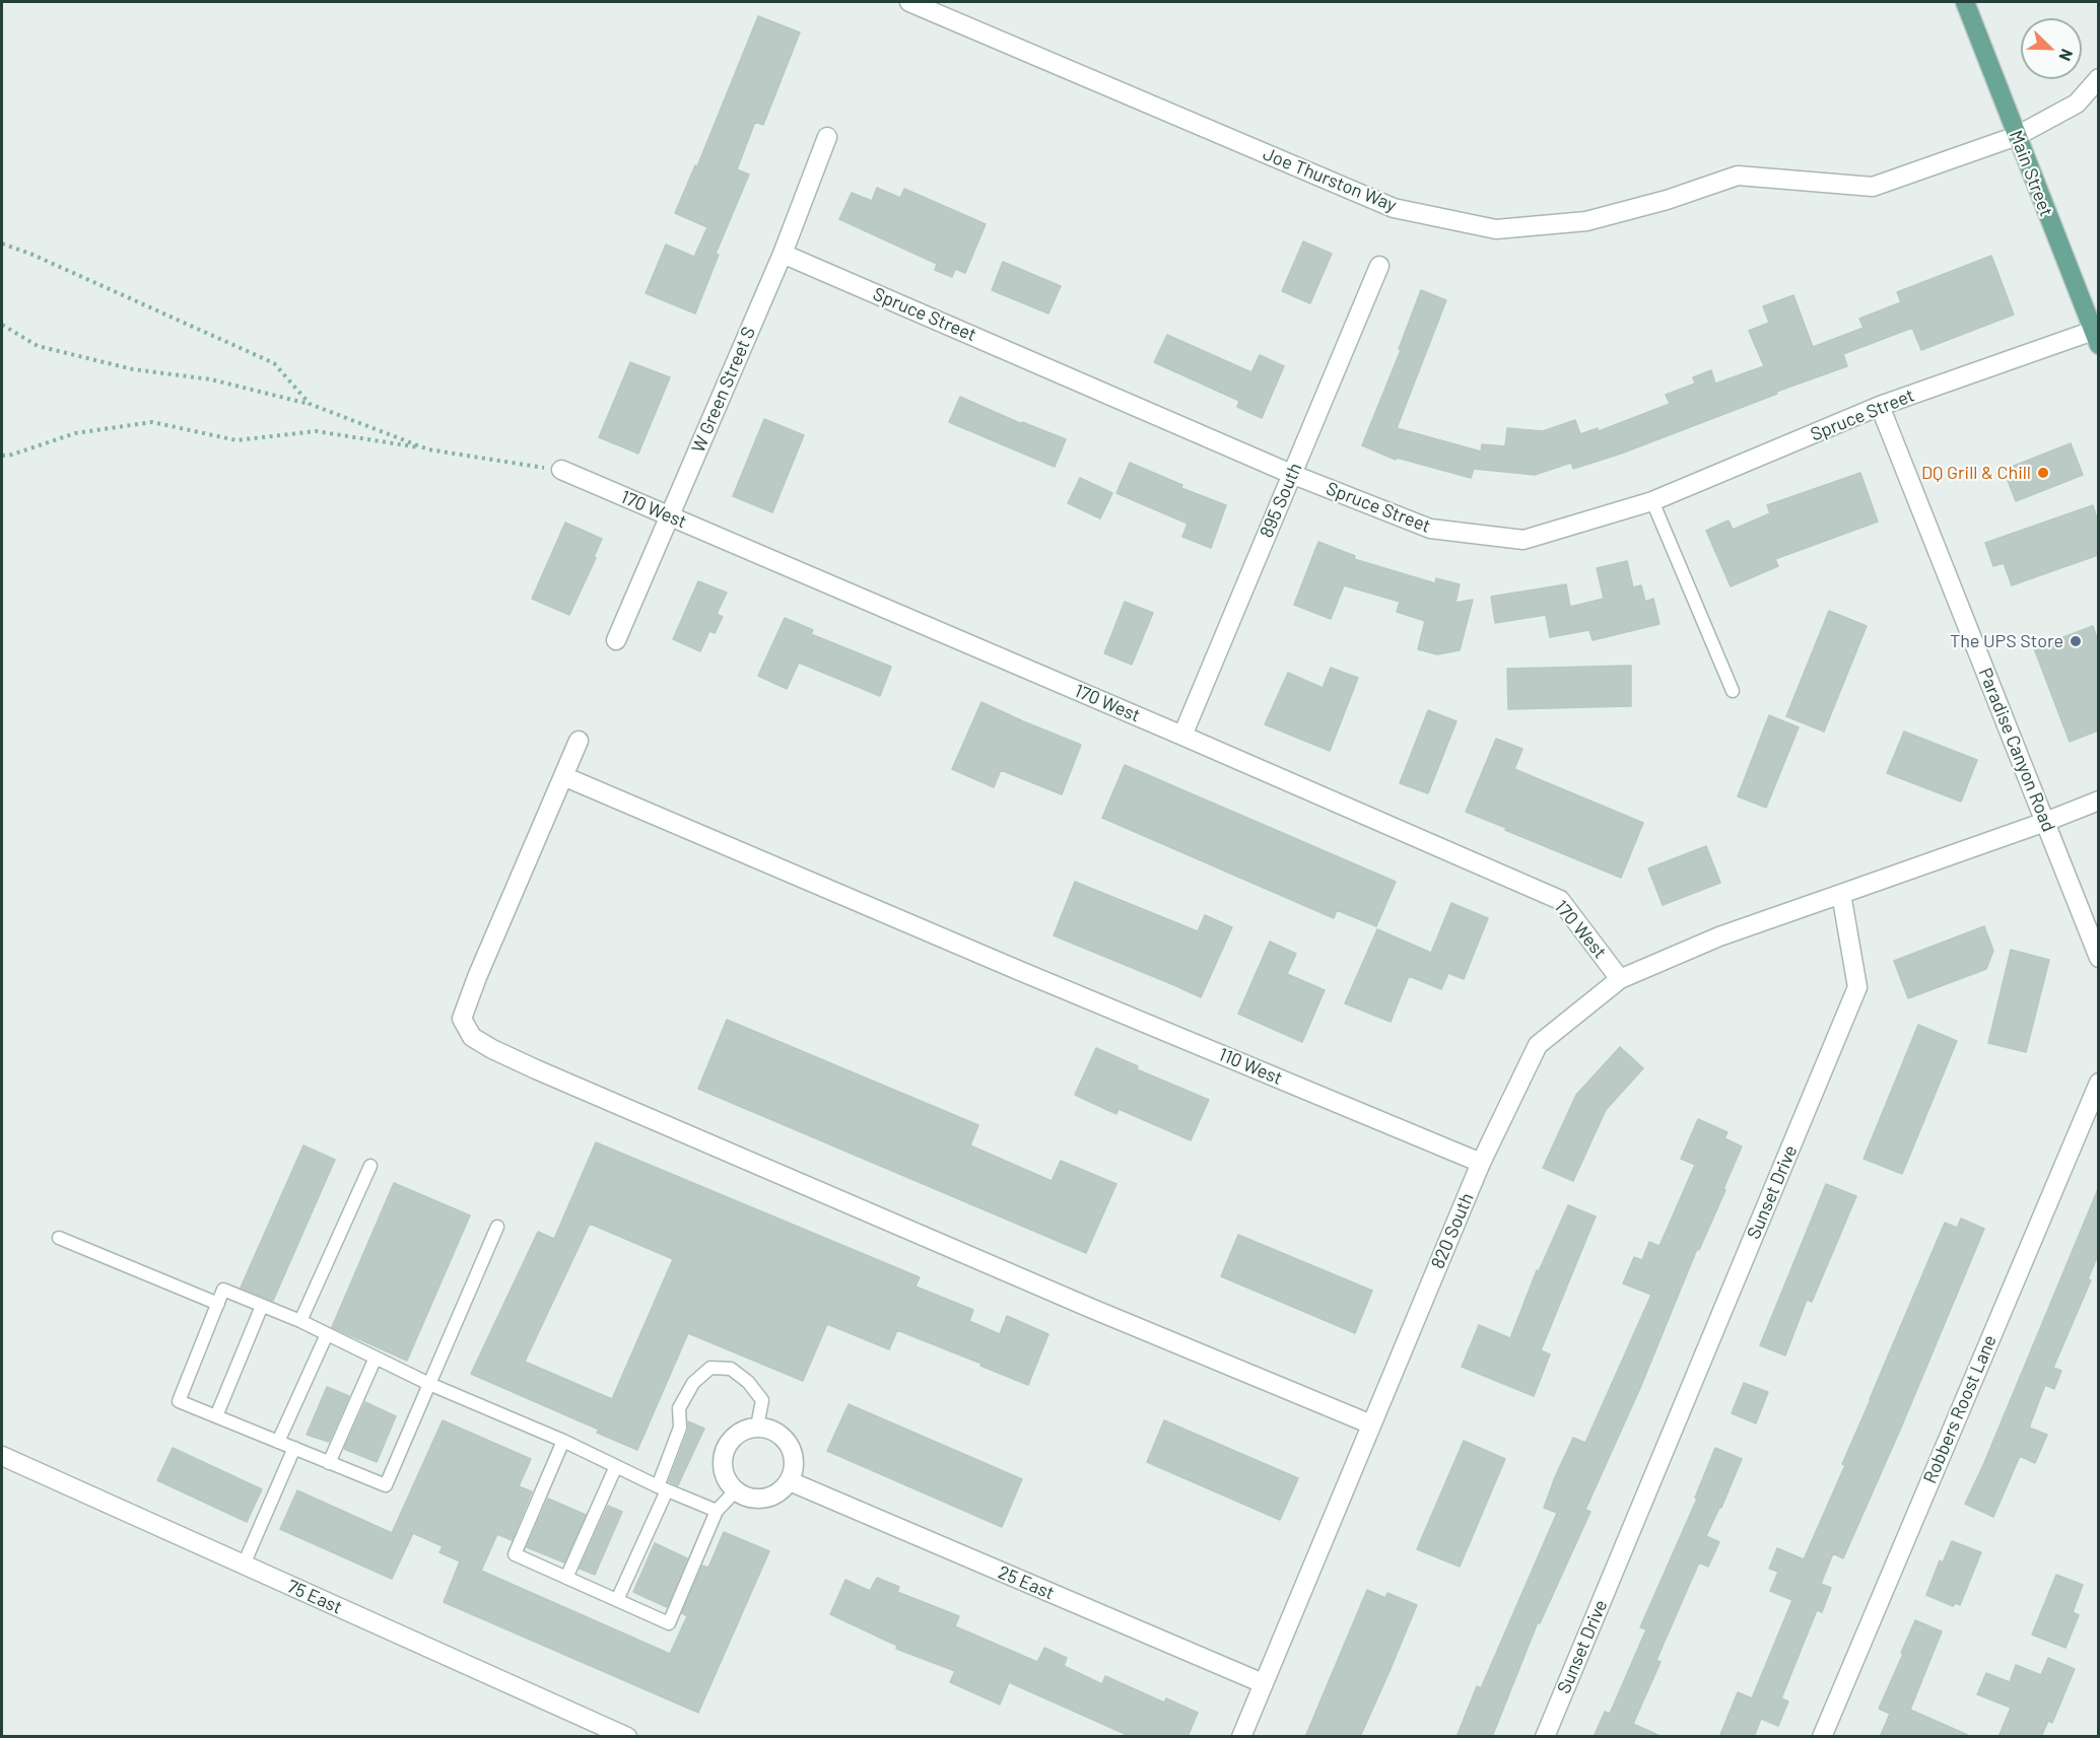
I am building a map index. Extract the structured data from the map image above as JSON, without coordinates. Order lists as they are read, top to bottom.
{
  "streets": {
    "main road": ["Main Street"],
    "street": [
      "Joe Thurston Way",
      "Spruce Street",
      "W Green Street S",
      "895 South",
      "170 West",
      "Paradise Canyon Road",
      "110 West",
      "Sunset Drive",
      "820 South",
      "Robbers Roost Lane",
      "25 East",
      "75 East"
    ]
  },
  "crossings": [
    ["Main Street", "Joe Thurston Way"],
    ["Main Street", "Spruce Street"],
    ["Spruce Street", "W Green Street S"],
    ["Spruce Street", "895 South"],
    ["Spruce Street", "Paradise Canyon Road"],
    ["W Green Street S", "170 West"],
    ["895 South", "170 West"],
    ["170 West", "820 South"],
    ["110 West", "820 South"],
    ["Sunset Drive", "820 South"],
    ["820 South", "25 East"]
  ],
  "places": ["DQ Grill & Chill", "The UPS Store"],
  "north": "bottom right"
}
